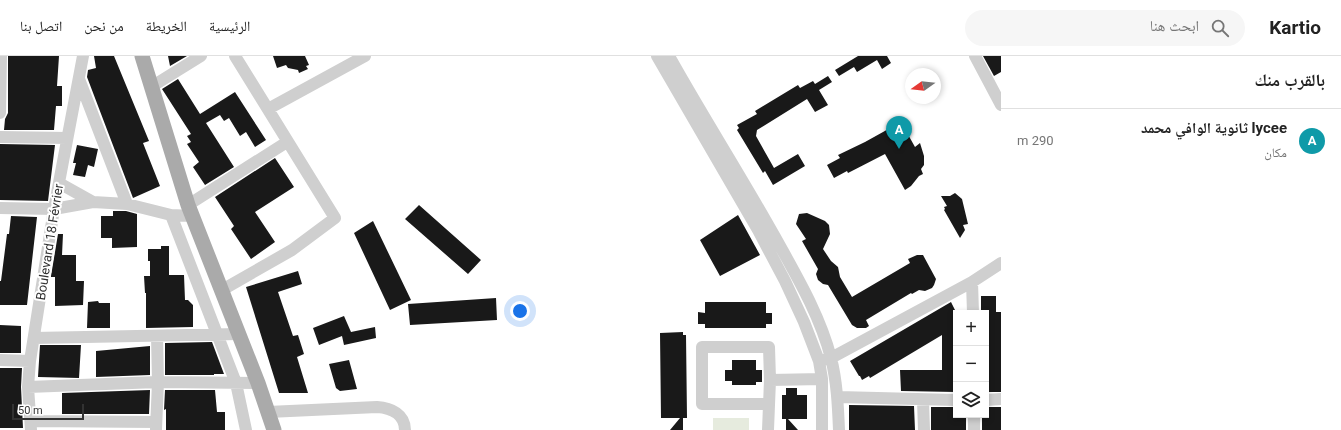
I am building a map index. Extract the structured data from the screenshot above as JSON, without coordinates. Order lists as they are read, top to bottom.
{
  "streets": {
    "street": ["Boulevard 18 Février"]
  },
  "scale_bar": "50 m",
  "north": "left",
  "page": {
    "header": "Kartio",
    "search": "ابحث هنا",
    "nav": [
      "الرئيسية",
      "الخريطة",
      "من نحن",
      "اتصل بنا"
    ],
    "heading": "بالقرب منك",
    "list": [
      {
        "mark": "A",
        "name": "lycee ثانوية الوافي محمد",
        "note": "مكان",
        "value": "290 m"
      }
    ],
    "pins": "A",
    "map_buttons": ["+", "−"],
    "scale": "50 m"
  }
}
